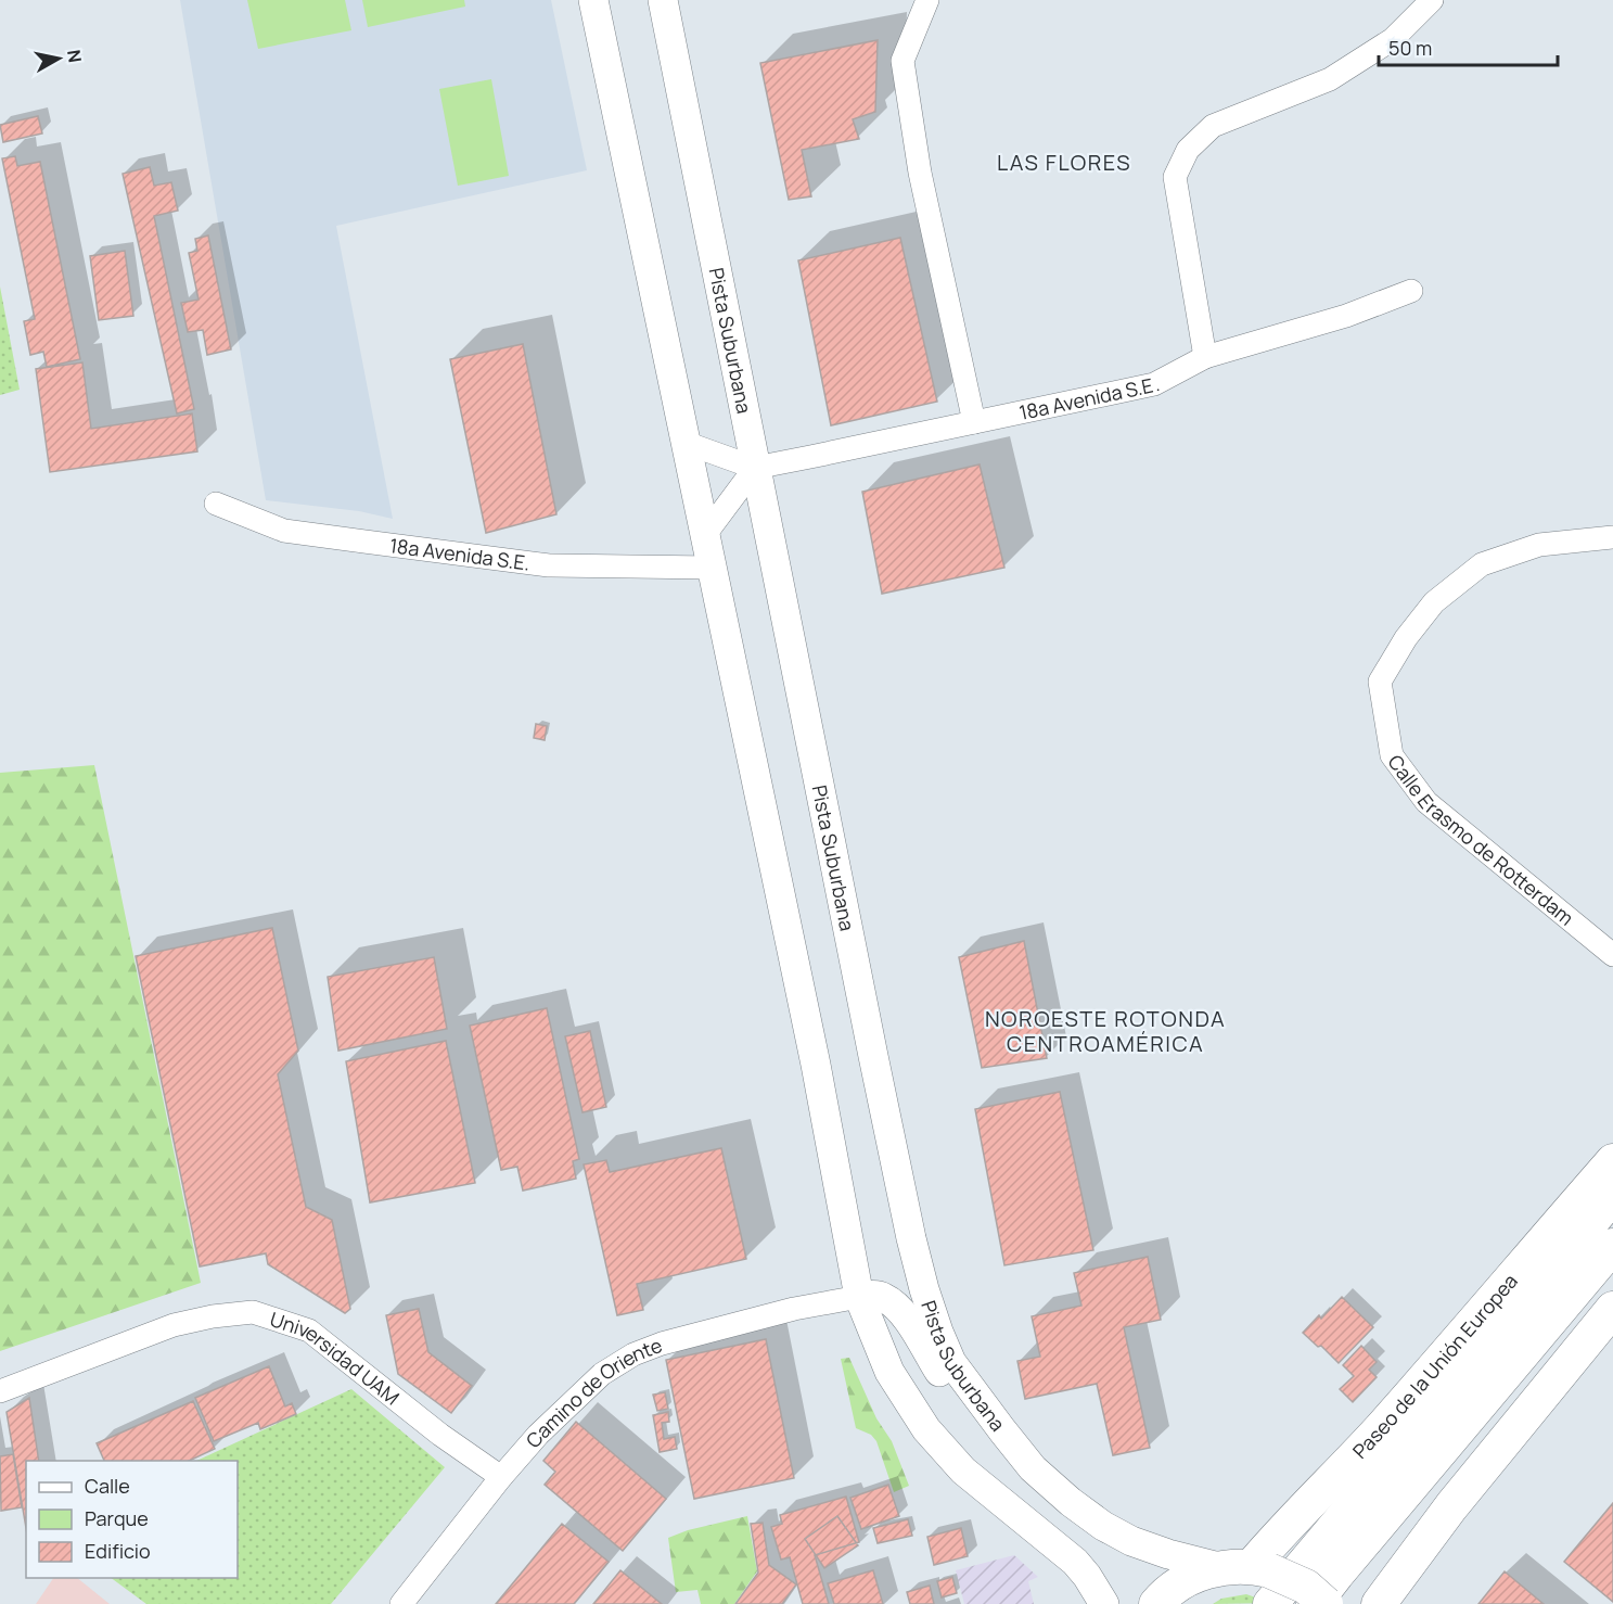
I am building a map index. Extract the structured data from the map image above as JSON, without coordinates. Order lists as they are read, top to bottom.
{
  "streets": {
    "highway": ["Paseo de la Unión Europea"],
    "main road": ["Pista Suburbana"],
    "street": [
      "18a Avenida S.E.",
      "Calle Erasmo de Rotterdam",
      "Universidad UAM",
      "Camino de Oriente"
    ]
  },
  "crossings": [
    ["Pista Suburbana", "18a Avenida S.E."],
    ["Pista Suburbana", "Paseo de la Unión Europea"],
    ["Universidad UAM", "Camino de Oriente"]
  ],
  "districts": ["LAS FLORES", "NOROESTE ROTONDA CENTROAMÉRICA"],
  "legend": ["Calle", "Parque", "Edificio"],
  "scale_bar": "50 m",
  "north": "right"
}
